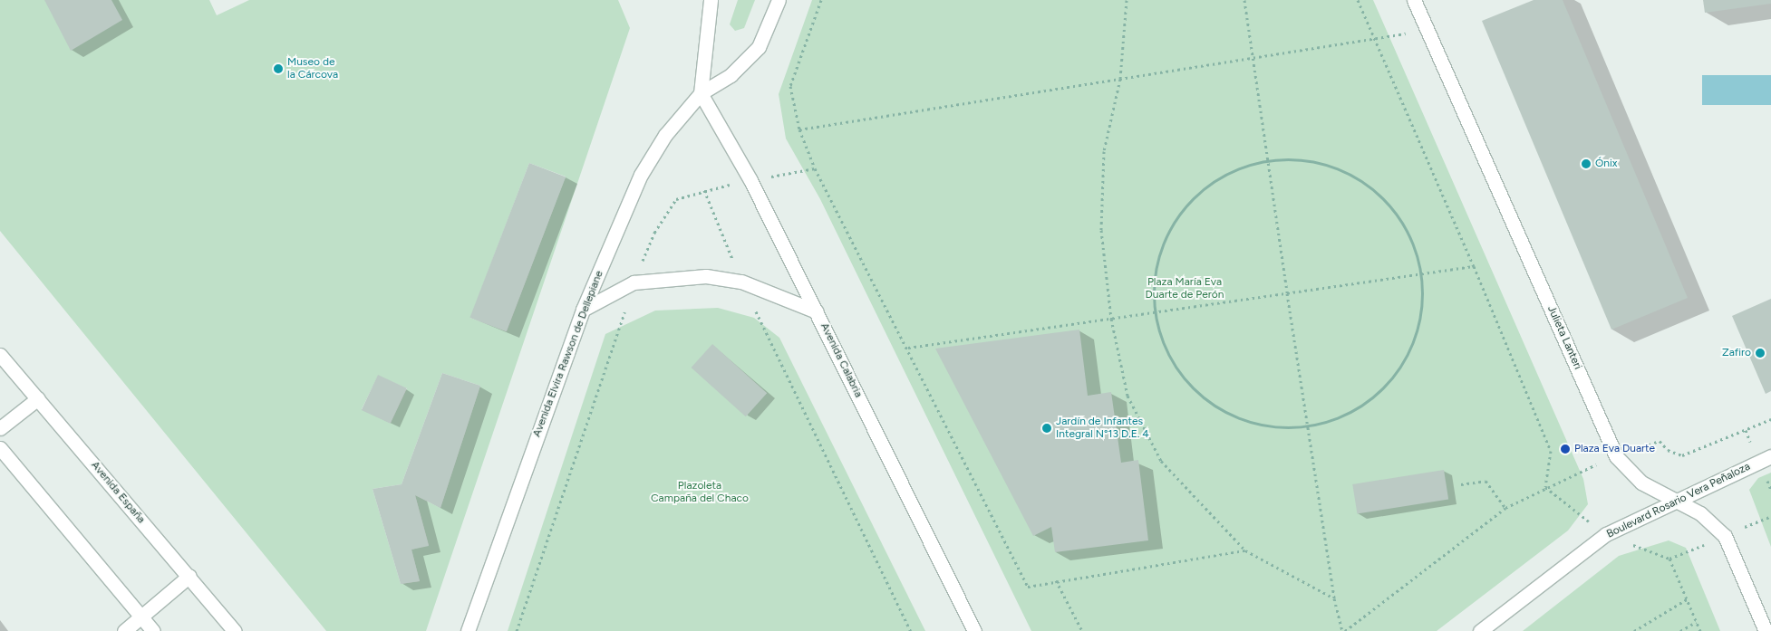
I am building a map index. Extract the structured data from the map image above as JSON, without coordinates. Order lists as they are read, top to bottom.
{
  "streets": {
    "main road": [
      "Julieta Lanteri",
      "Avenida Elvira Rawson de Dellepiane",
      "Avenida Calabria",
      "Avenida España",
      "Boulevard Rosario Vera Peñaloza"
    ]
  },
  "crossings": [
    ["Julieta Lanteri", "Boulevard Rosario Vera Peñaloza"],
    ["Avenida Elvira Rawson de Dellepiane", "Avenida Calabria"]
  ],
  "parks": ["Plaza María Eva Duarte de Perón", "Plazoleta Campaña del Chaco"],
  "places": [
    "Museo de la Cárcova",
    "Ónix",
    "Zafiro",
    "Jardín de Infantes Integral N°13 D.E. 4",
    "Plaza Eva Duarte"
  ]
}
